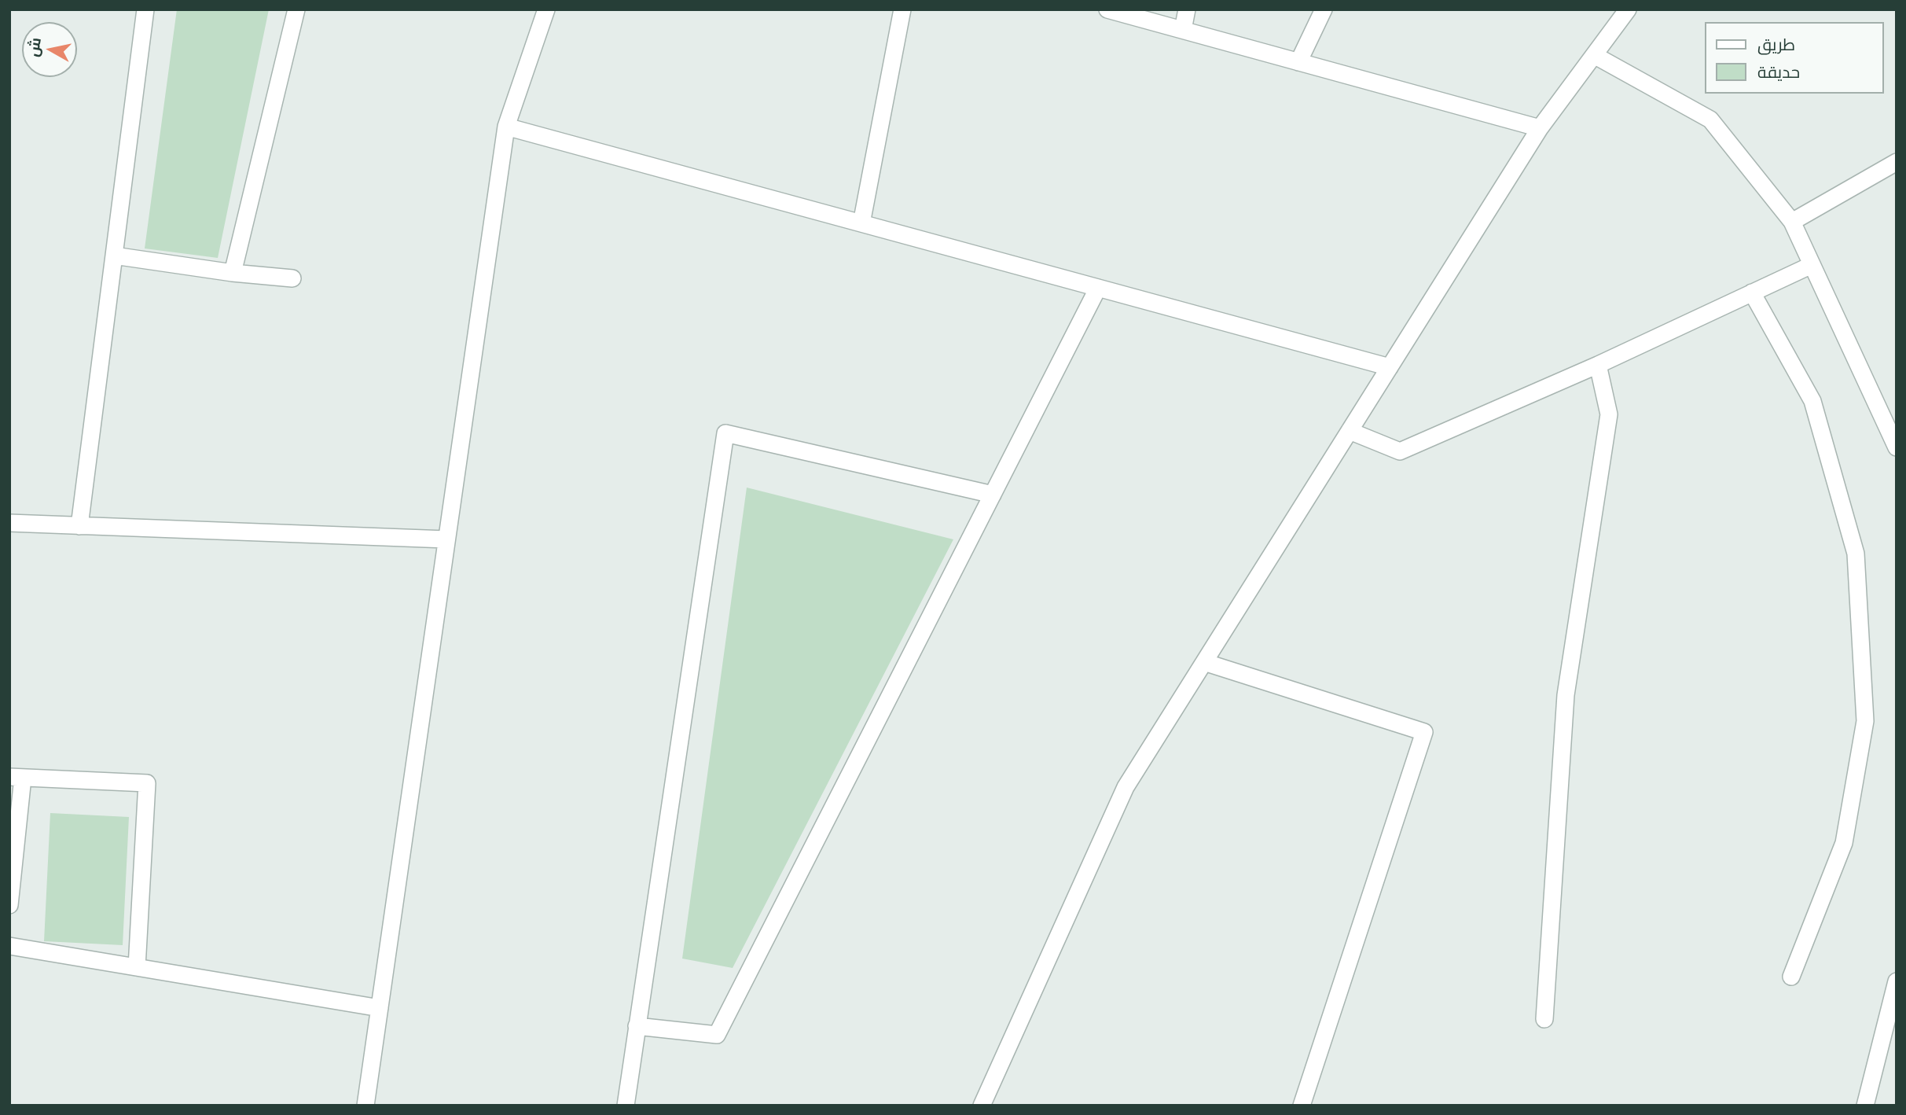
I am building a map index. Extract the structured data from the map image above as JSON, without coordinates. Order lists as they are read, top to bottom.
{
  "legend": ["طريق", "حديقة"],
  "north": "left"
}
